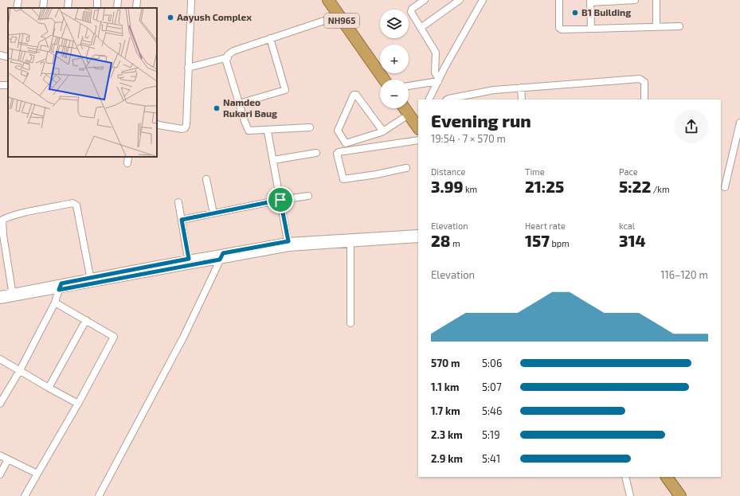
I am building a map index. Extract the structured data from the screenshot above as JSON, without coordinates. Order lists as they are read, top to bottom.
{
  "streets": {
    "highway": ["NH965"]
  },
  "places": ["B1 Building", "Aayush Complex", "Namdeo Rukari Baug"],
  "page": {
    "map_buttons": ["+", "−"],
    "heading": ["Evening run", "19:54 · 7 × 570 m"],
    "stats": [
      ["Distance", "3.99 km"],
      ["Time", "21:25"],
      ["Pace", "5:22 /km"],
      ["Elevation", "28 m"],
      ["Heart rate", "157 bpm"],
      ["kcal", "314"]
    ],
    "chart": ["Elevation", "116–120 m"],
    "list": [
      {
        "name": "570 m",
        "note": "5:06"
      },
      {
        "name": "1.1 km",
        "note": "5:07"
      },
      {
        "name": "1.7 km",
        "note": "5:46"
      },
      {
        "name": "2.3 km",
        "note": "5:19"
      },
      {
        "name": "2.9 km",
        "note": "5:41"
      }
    ]
  }
}
